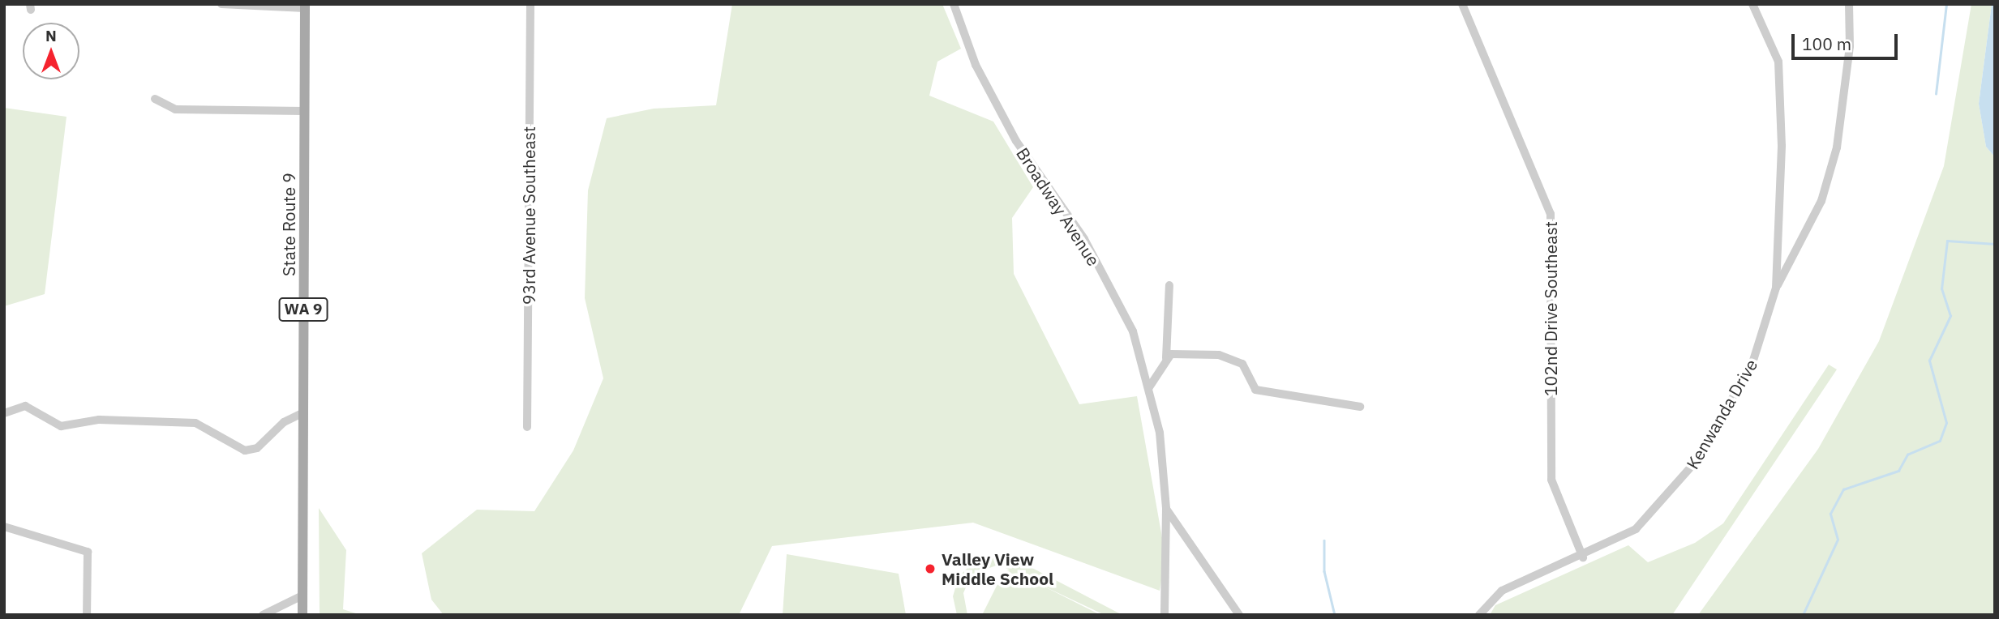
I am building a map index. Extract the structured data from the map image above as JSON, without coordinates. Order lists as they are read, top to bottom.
{
  "streets": {
    "main road": ["State Route 9", "WA 9"],
    "street": [
      "Broadway Avenue",
      "93rd Avenue Southeast",
      "102nd Drive Southeast",
      "Kenwanda Drive"
    ]
  },
  "crossings": [
    ["102nd Drive Southeast", "Kenwanda Drive"]
  ],
  "places": ["Valley View Middle School"],
  "scale_bar": "100 m",
  "north": "top"
}
